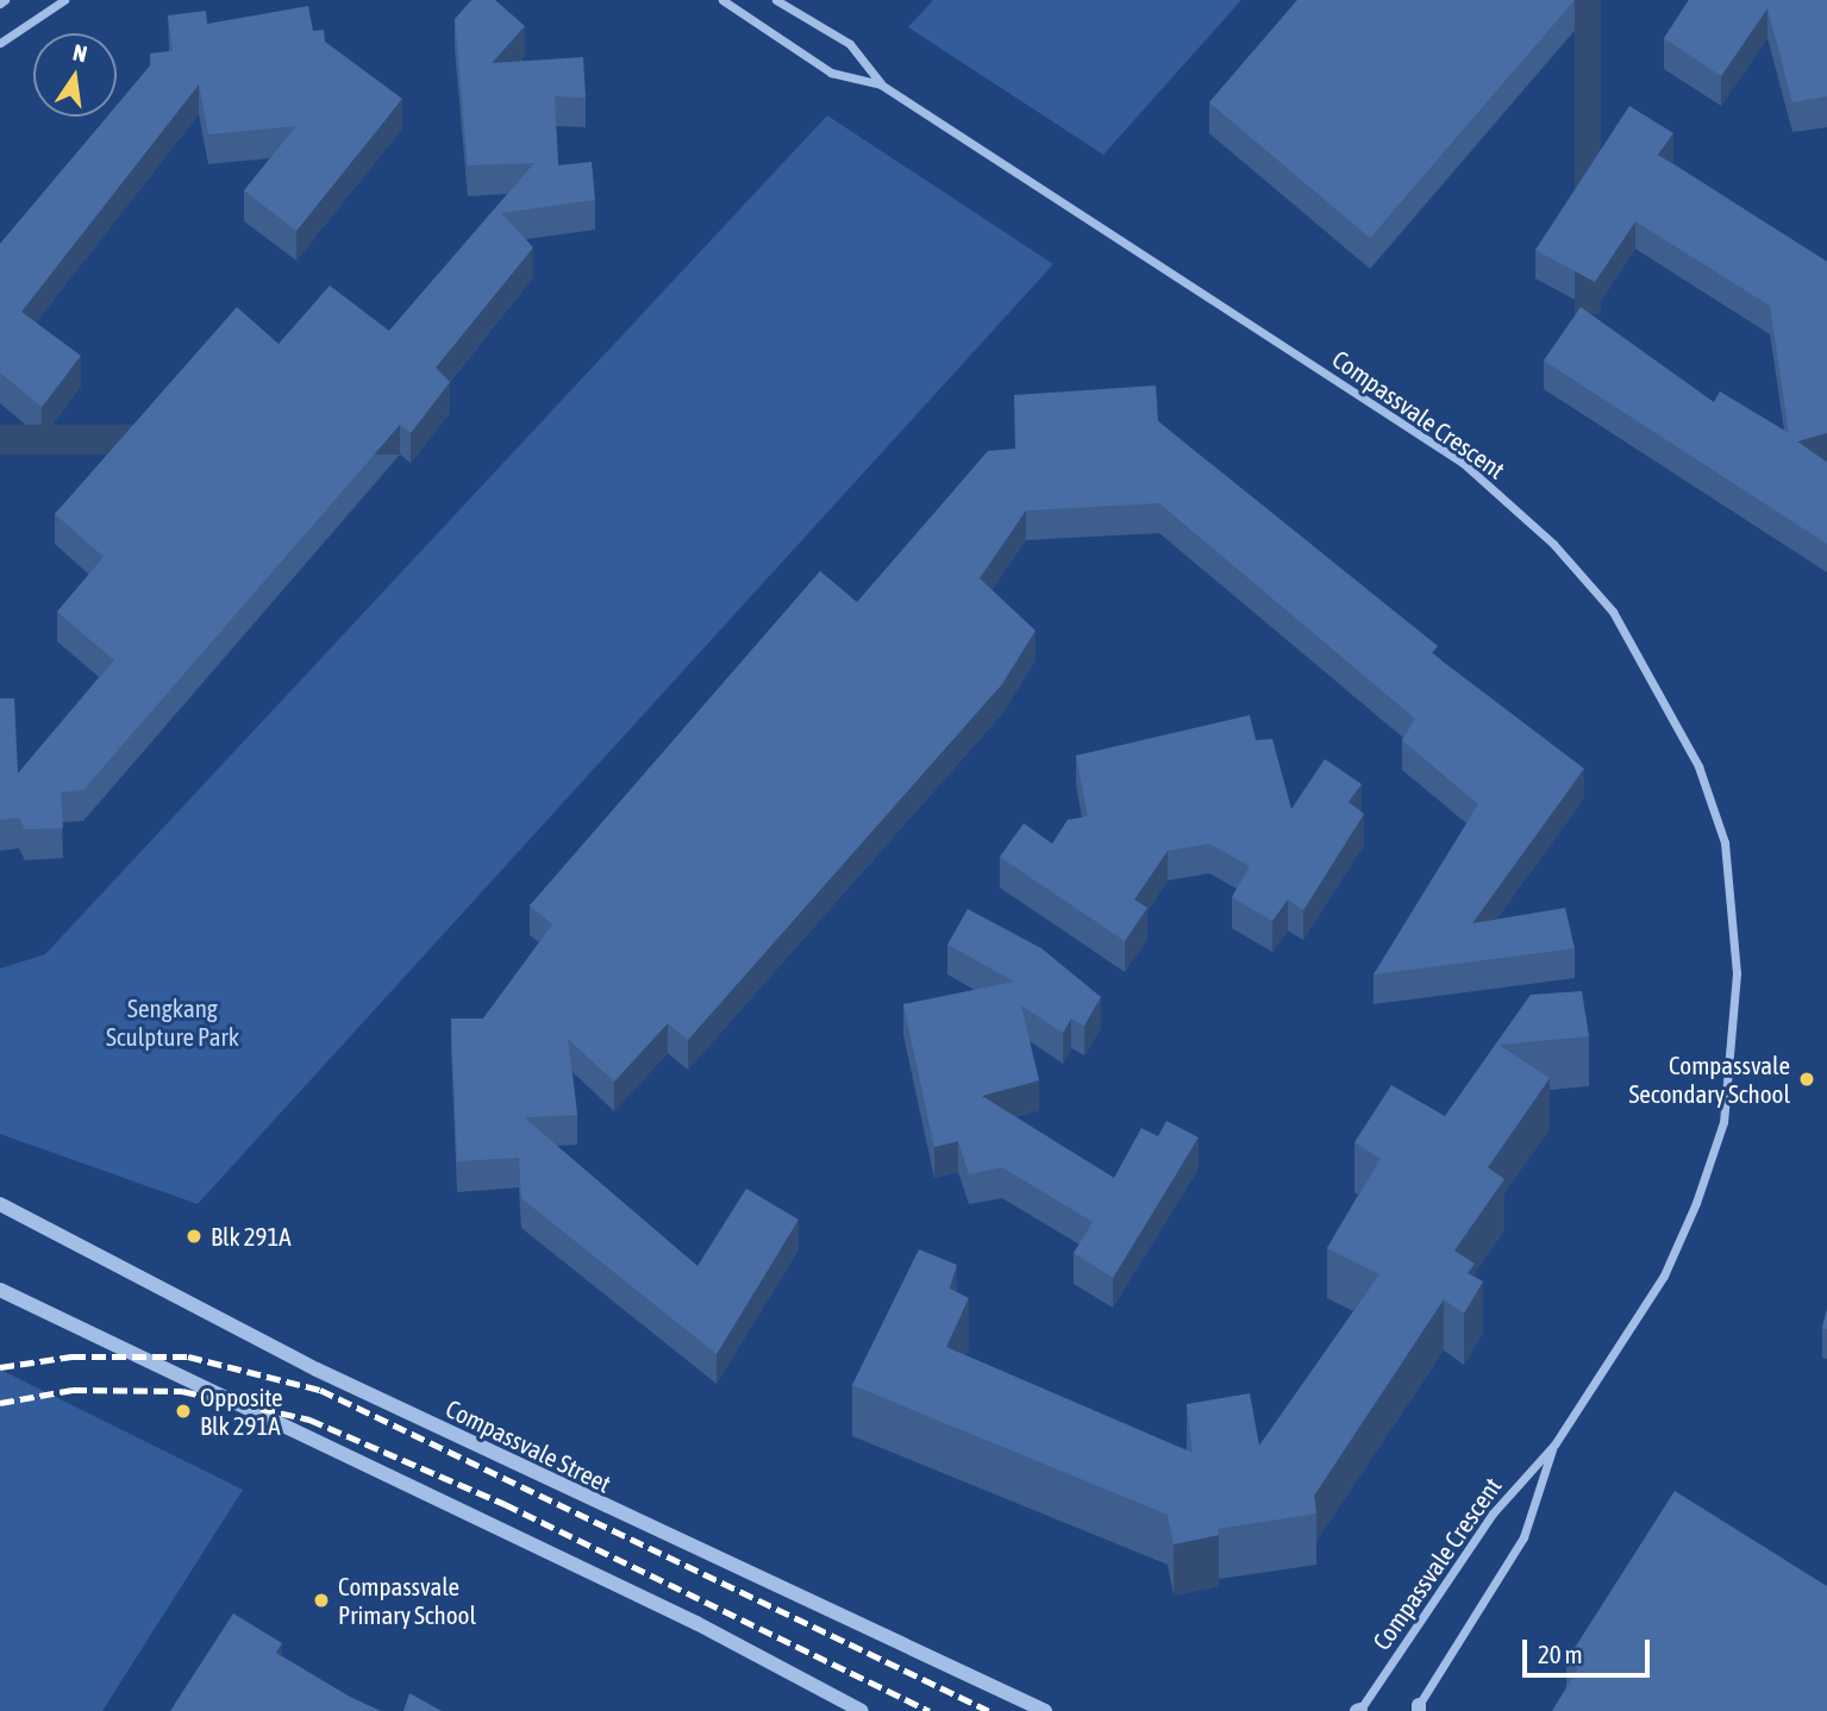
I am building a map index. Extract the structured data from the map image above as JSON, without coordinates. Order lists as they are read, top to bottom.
{
  "streets": {
    "street": ["Compassvale Crescent", "Compassvale Street"]
  },
  "parks": ["Sengkang Sculpture Park"],
  "places": [
    "Compassvale Secondary School",
    "Blk 291A",
    "Opposite Blk 291A",
    "Compassvale Primary School"
  ],
  "scale_bar": "20 m",
  "north": "top"
}
